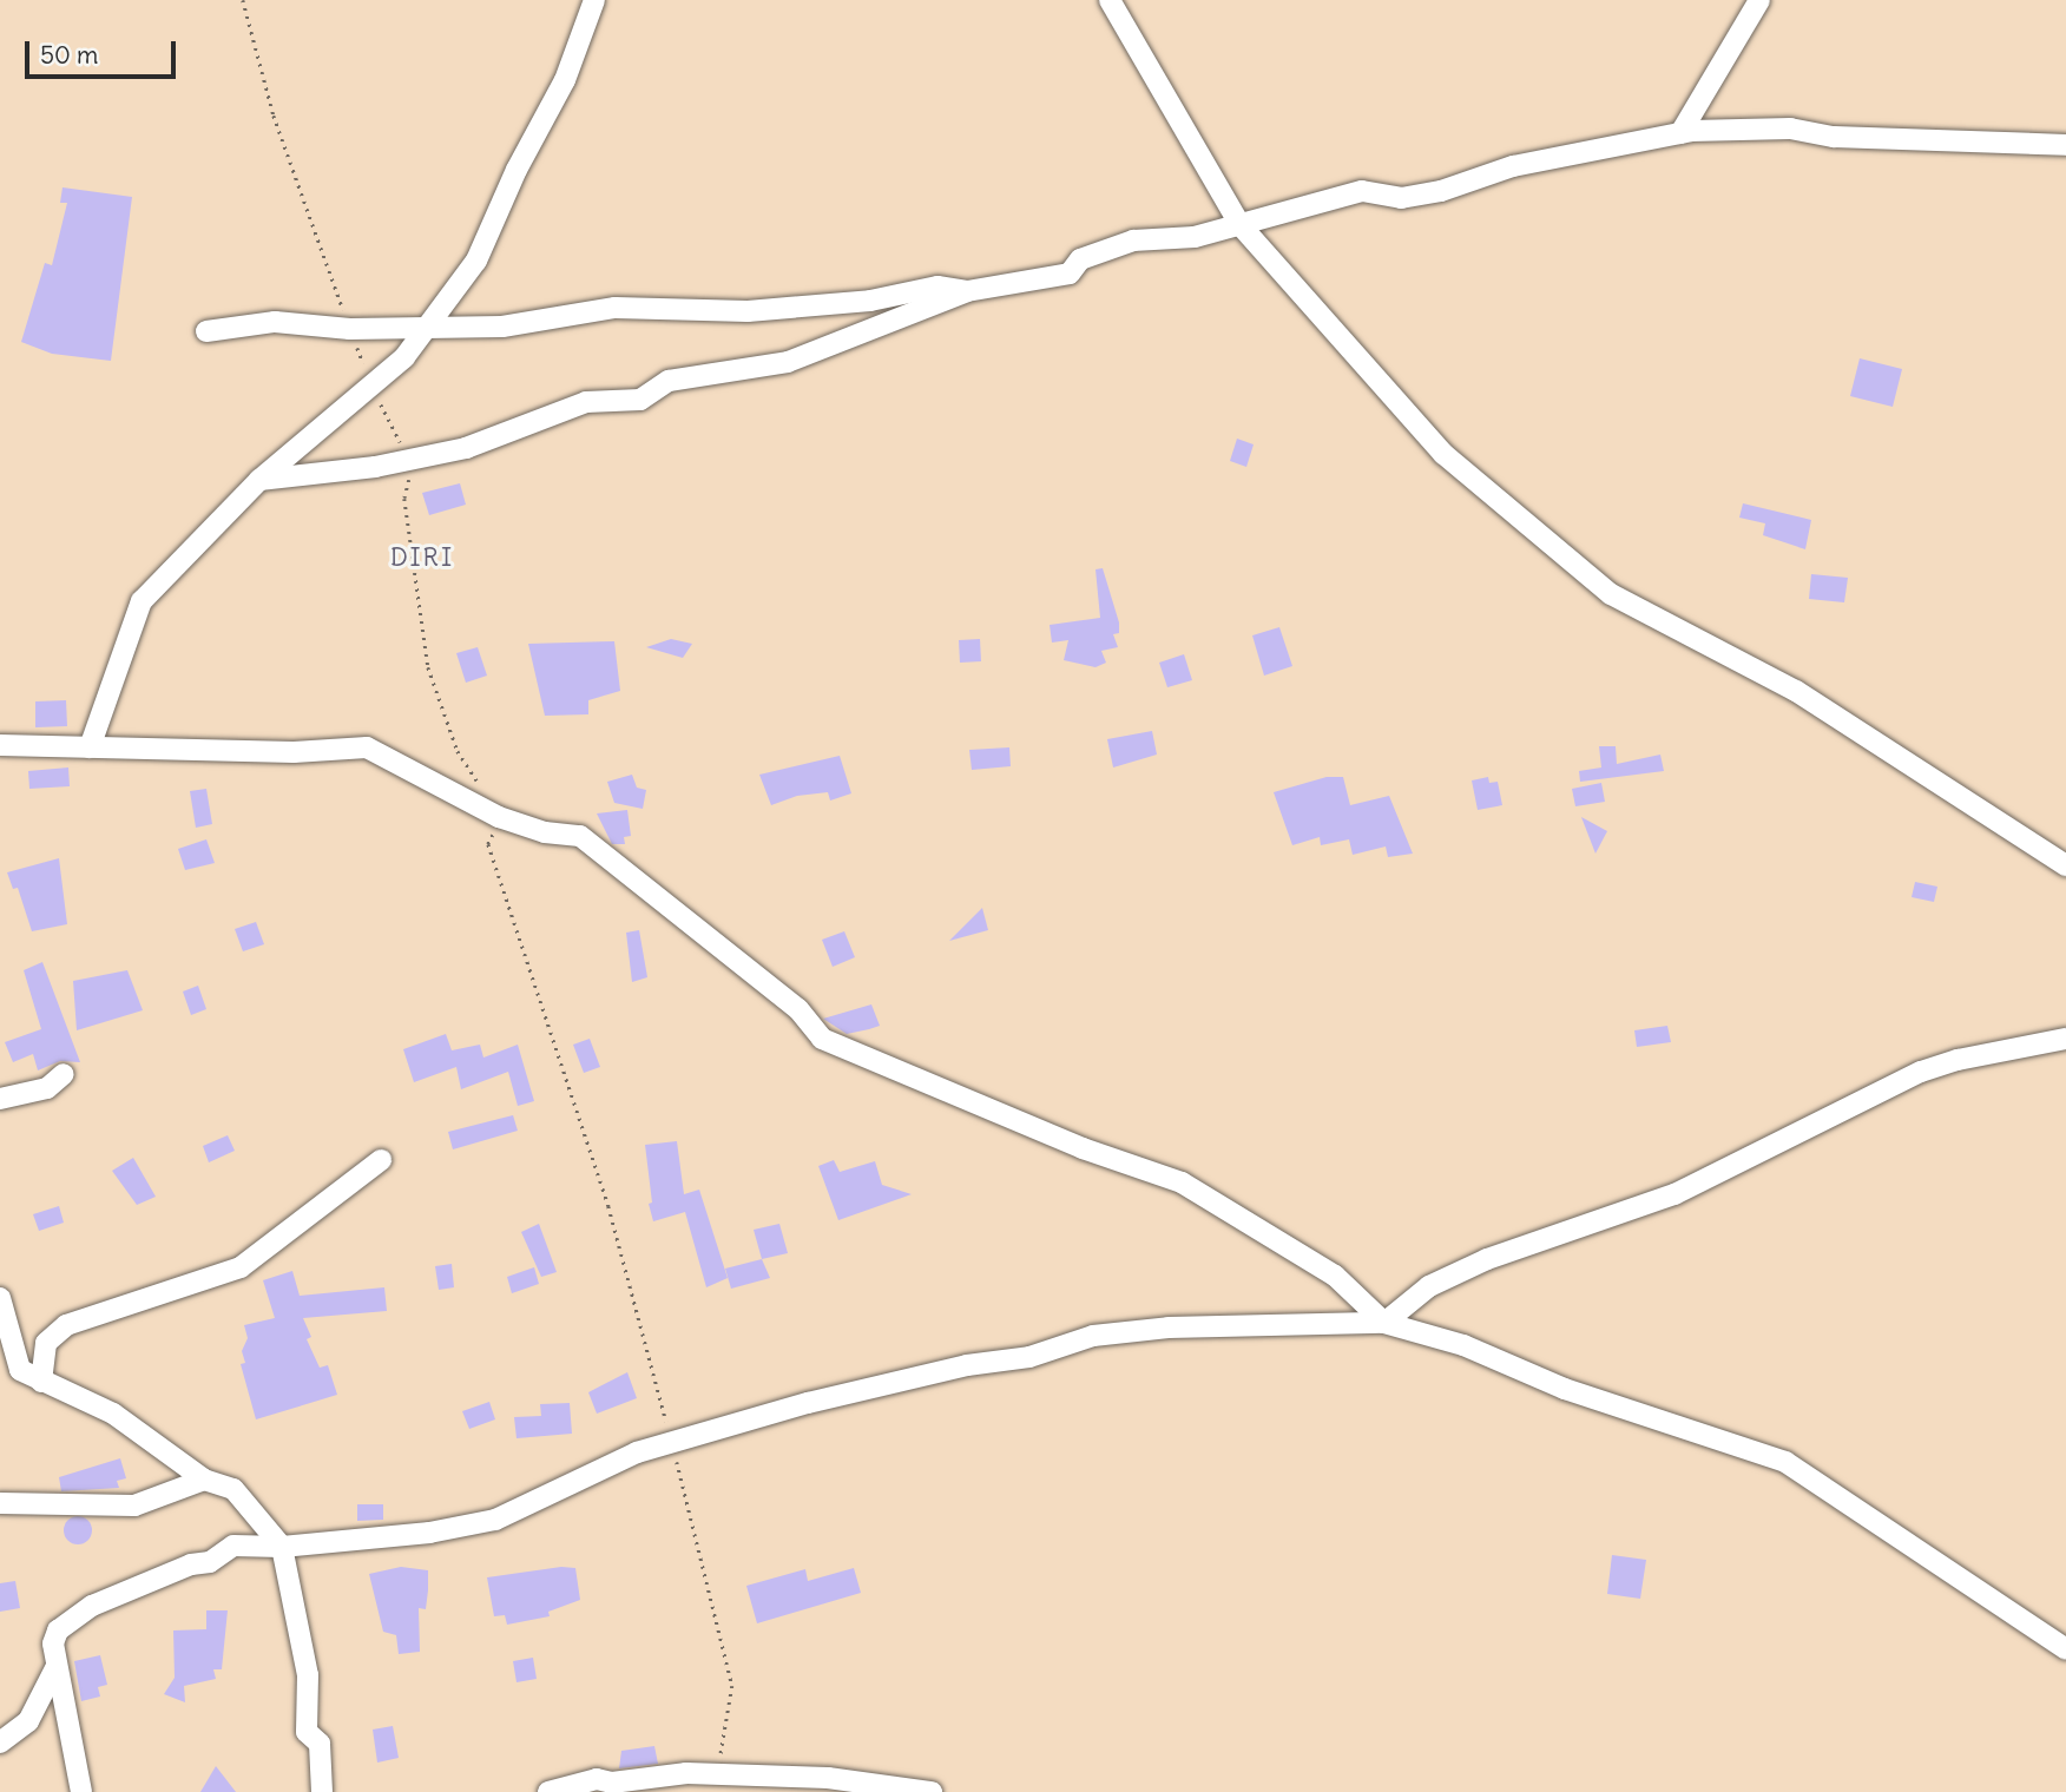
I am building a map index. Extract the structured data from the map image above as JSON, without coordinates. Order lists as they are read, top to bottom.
{
  "districts": ["DIRI"],
  "scale_bar": "50 m"
}
